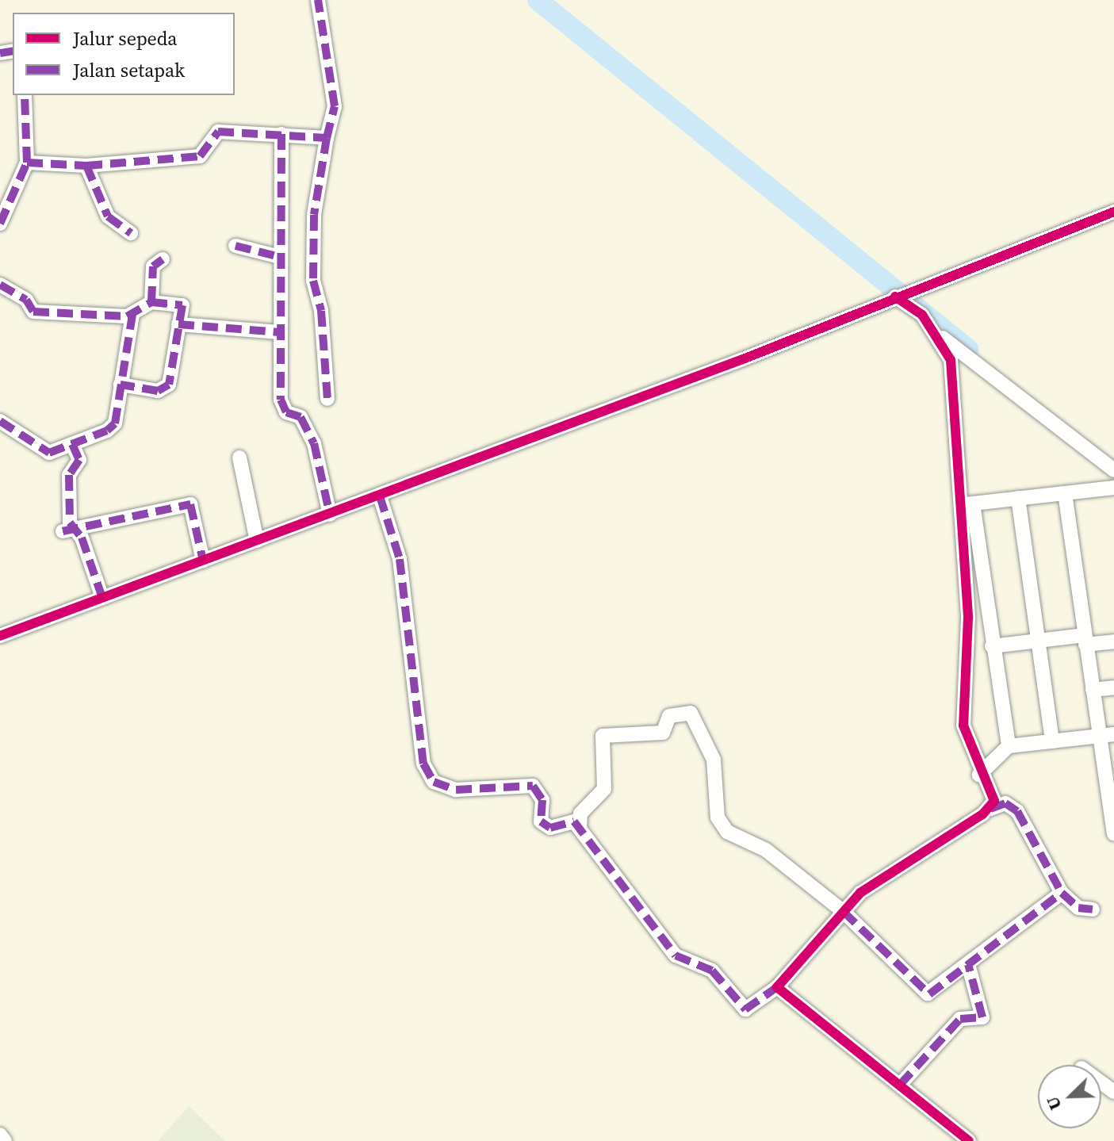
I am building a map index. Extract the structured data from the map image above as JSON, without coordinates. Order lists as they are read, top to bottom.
{
  "legend": ["Jalur sepeda", "Jalan setapak"],
  "north": "bottom left"
}
